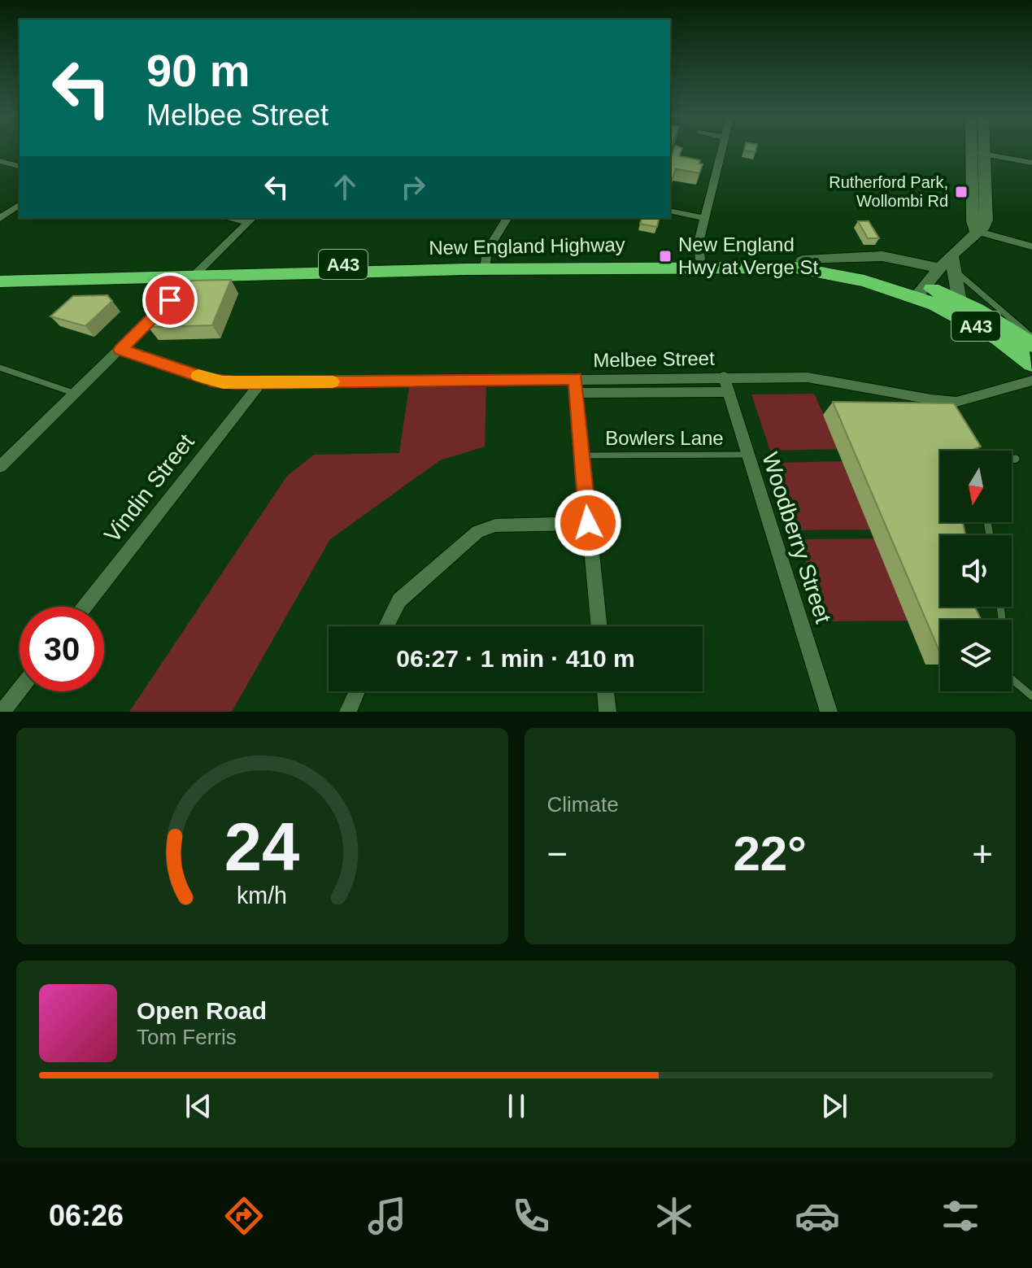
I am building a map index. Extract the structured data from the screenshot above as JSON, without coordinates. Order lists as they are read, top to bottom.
{
  "streets": {
    "highway": ["New England Highway", "A43"],
    "street": ["Melbee Street", "Vindin Street", "Woodberry Street"],
    "lane": ["Bowlers Lane"]
  },
  "crossings": [
    ["Melbee Street", "Vindin Street"],
    ["Melbee Street", "Woodberry Street"],
    ["Bowlers Lane", "Woodberry Street"]
  ],
  "places": {
    "transit": ["Rutherford Park, Wollombi Rd", "New England Hwy at Verge St"]
  },
  "north": "bottom",
  "page": {
    "turn": ["90 m", "Melbee Street"],
    "limit": "30",
    "trip": "06:27 · 1 min · 410 m",
    "tile": "Climate",
    "heat": ["−", "22°", "+"],
    "song": ["Open Road", "Tom Ferris"],
    "tabs": "06:26",
    "gauge": ["24", "km/h"]
  }
}
